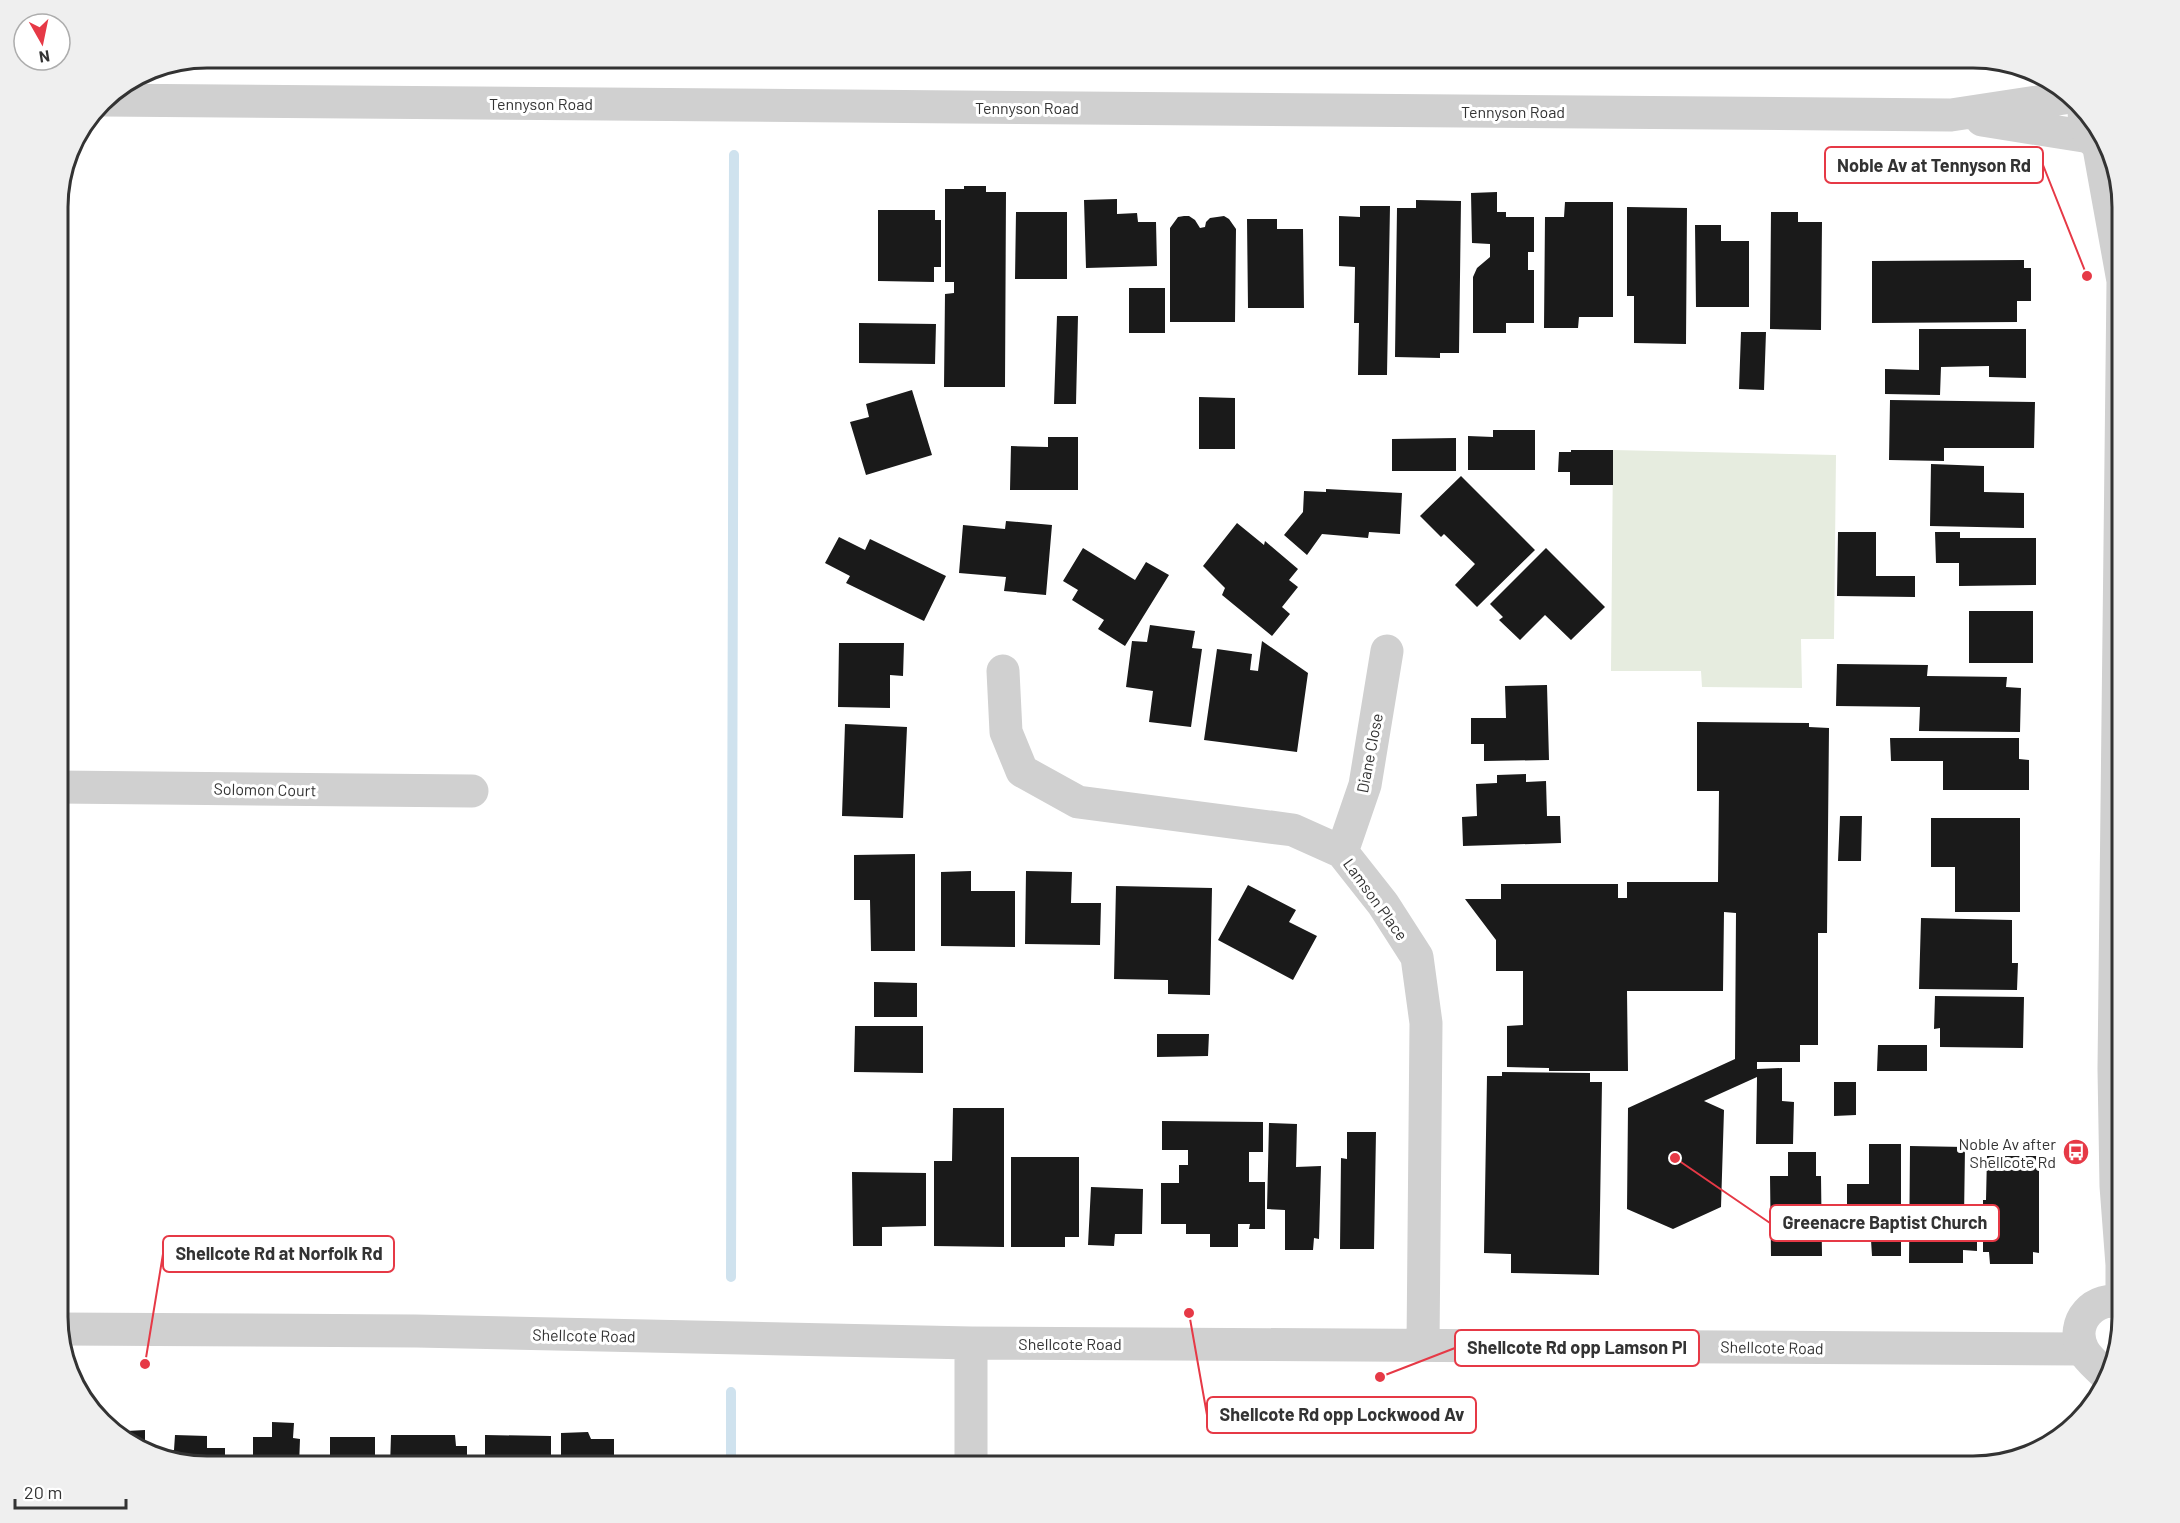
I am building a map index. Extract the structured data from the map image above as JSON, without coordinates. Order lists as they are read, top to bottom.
{
  "streets": {
    "street": [
      "Tennyson Road",
      "Diane Close",
      "Solomon Court",
      "Lamson Place",
      "Shellcote Road"
    ]
  },
  "crossings": [
    ["Diane Close", "Lamson Place"],
    ["Lamson Place", "Shellcote Road"]
  ],
  "places": {
    "other": [
      "Noble Av at Tennyson Rd",
      "Greenacre Baptist Church",
      "Shellcote Rd opp Lockwood Av",
      "Shellcote Rd at Norfolk Rd",
      "Shellcote Rd opp Lamson Pl"
    ],
    "bus stop": ["Noble Av after Shellcote Rd"]
  },
  "scale_bar": "20 m",
  "north": "bottom"
}
